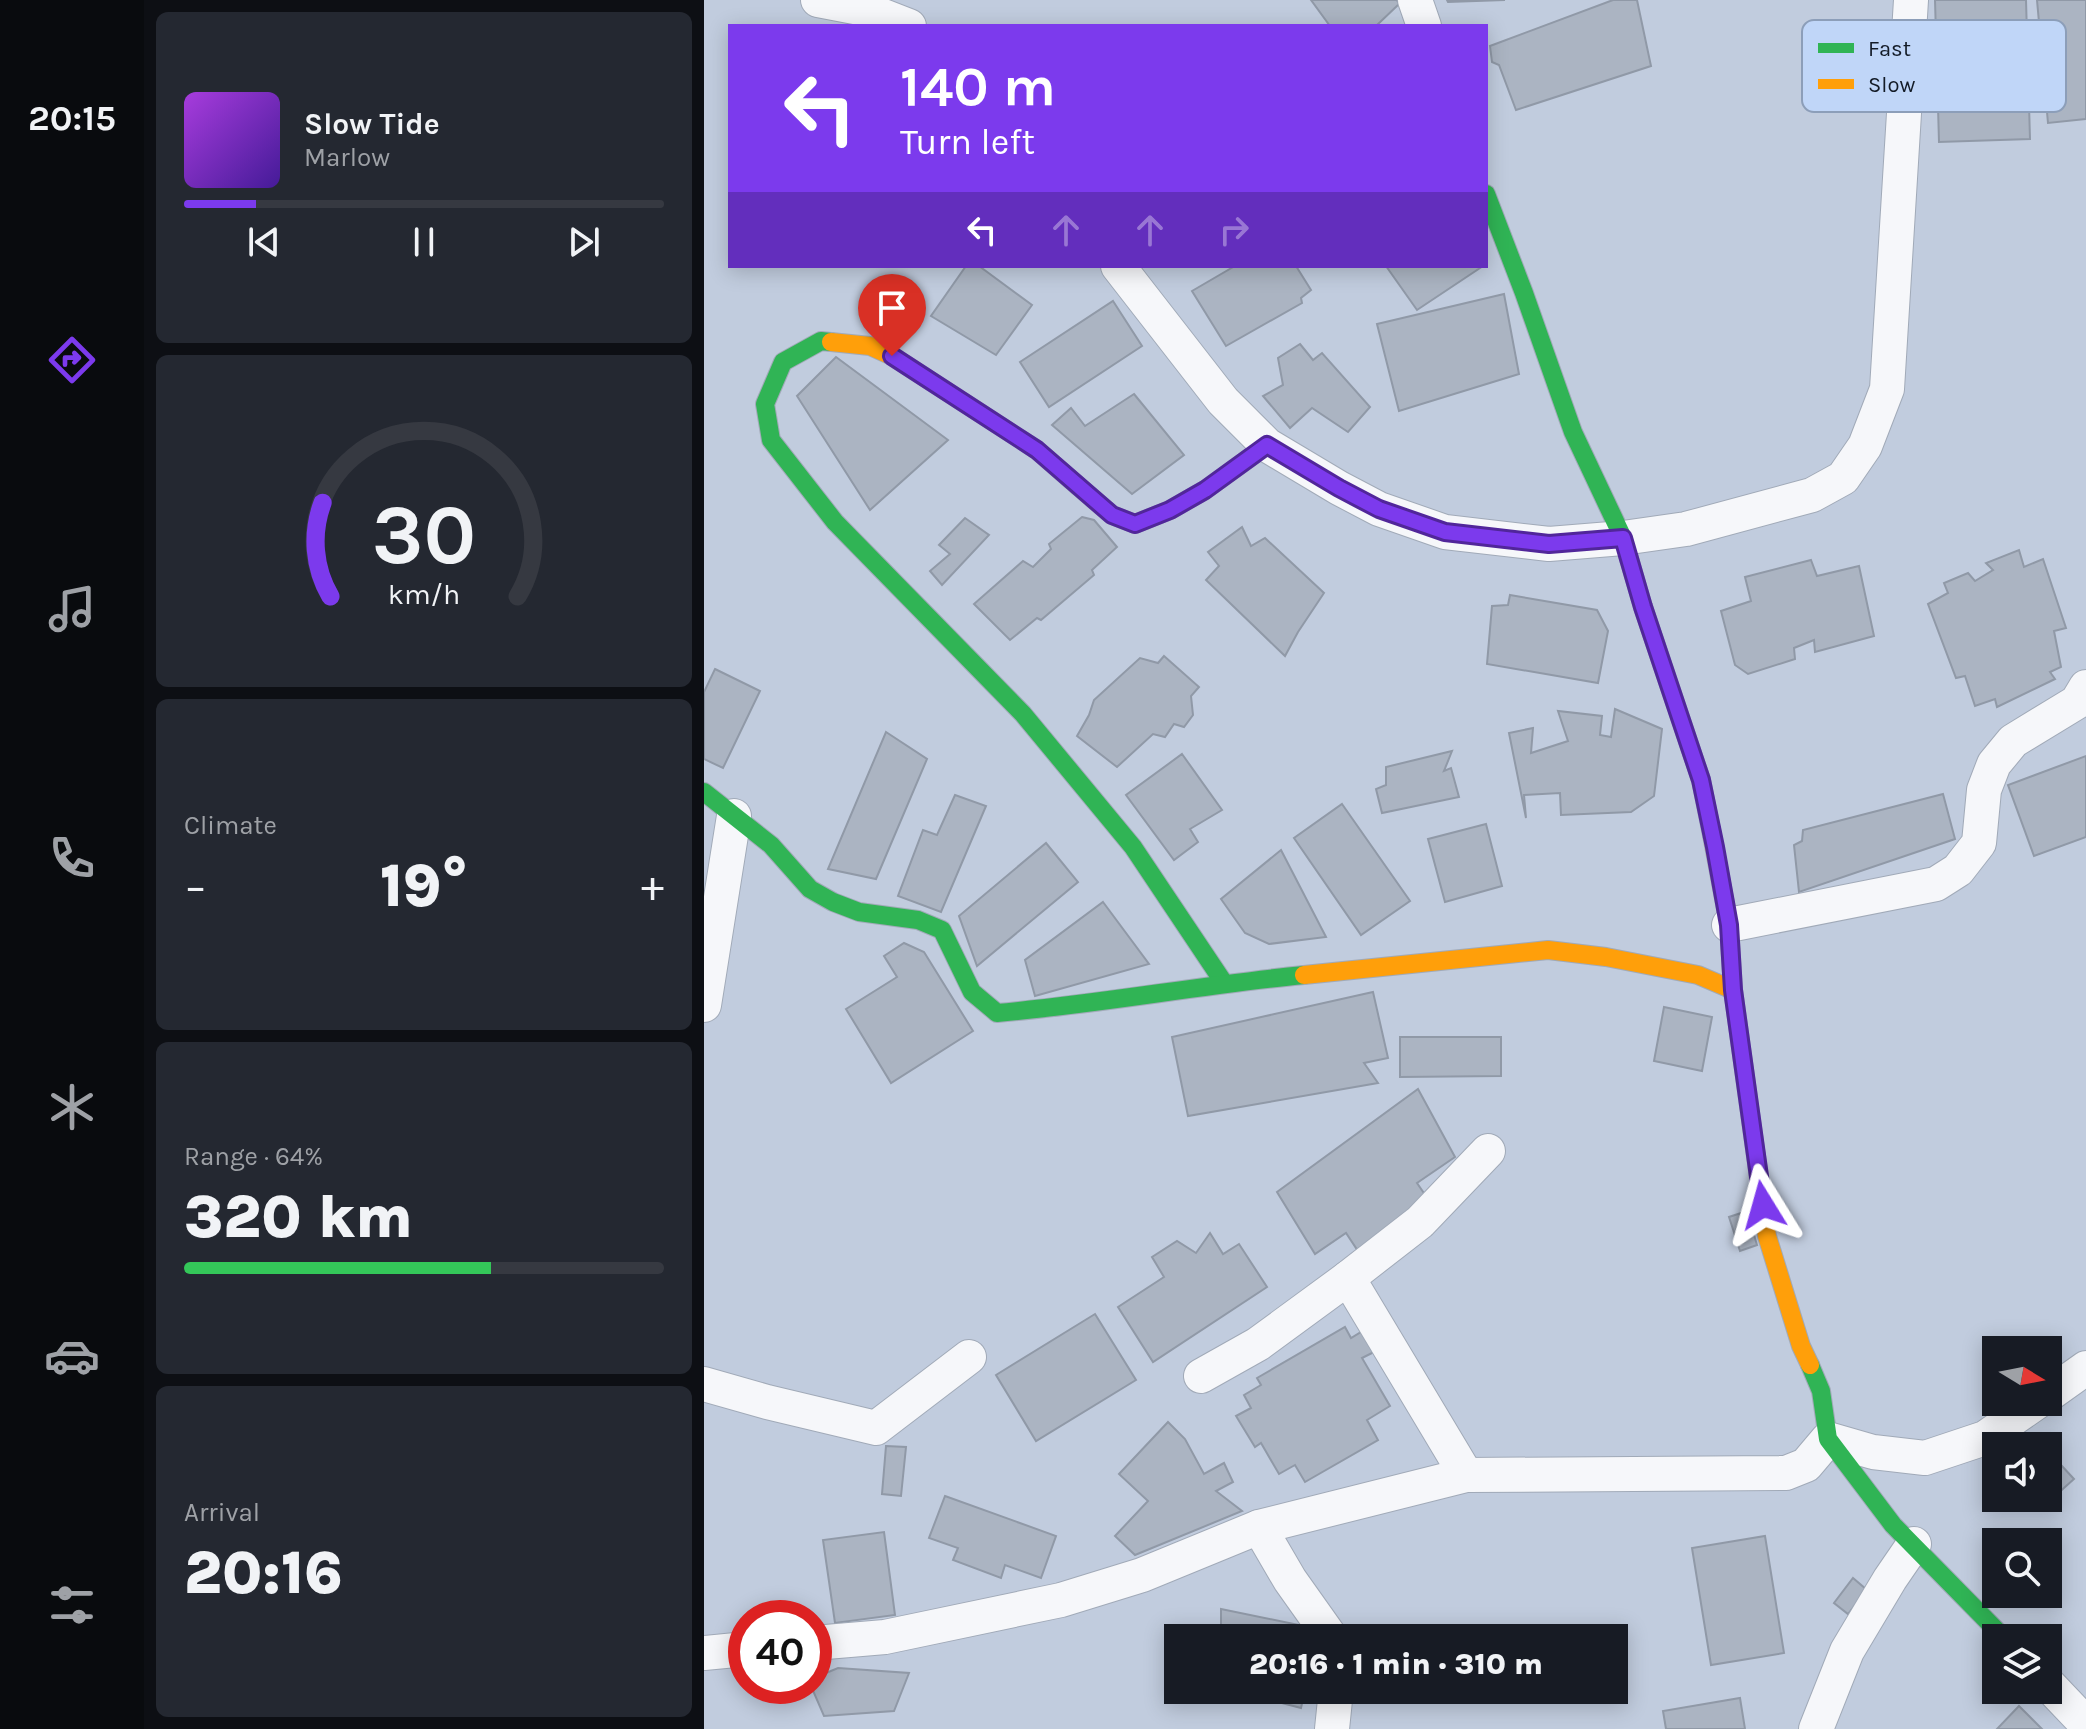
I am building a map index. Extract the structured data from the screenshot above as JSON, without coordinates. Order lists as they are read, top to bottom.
{
  "legend": ["Fast", "Slow"],
  "north": "right",
  "page": {
    "tabs": "20:15",
    "turn": ["140 m", "Turn left"],
    "song": ["Slow Tide", "Marlow"],
    "tile": [
      "Climate",
      ["Range · 64%", "320 km"],
      ["Arrival", "20:16"]
    ],
    "heat": ["−", "19°", "+"],
    "limit": "40",
    "trip": "20:16 · 1 min · 310 m",
    "gauge": ["30", "km/h"]
  }
}
